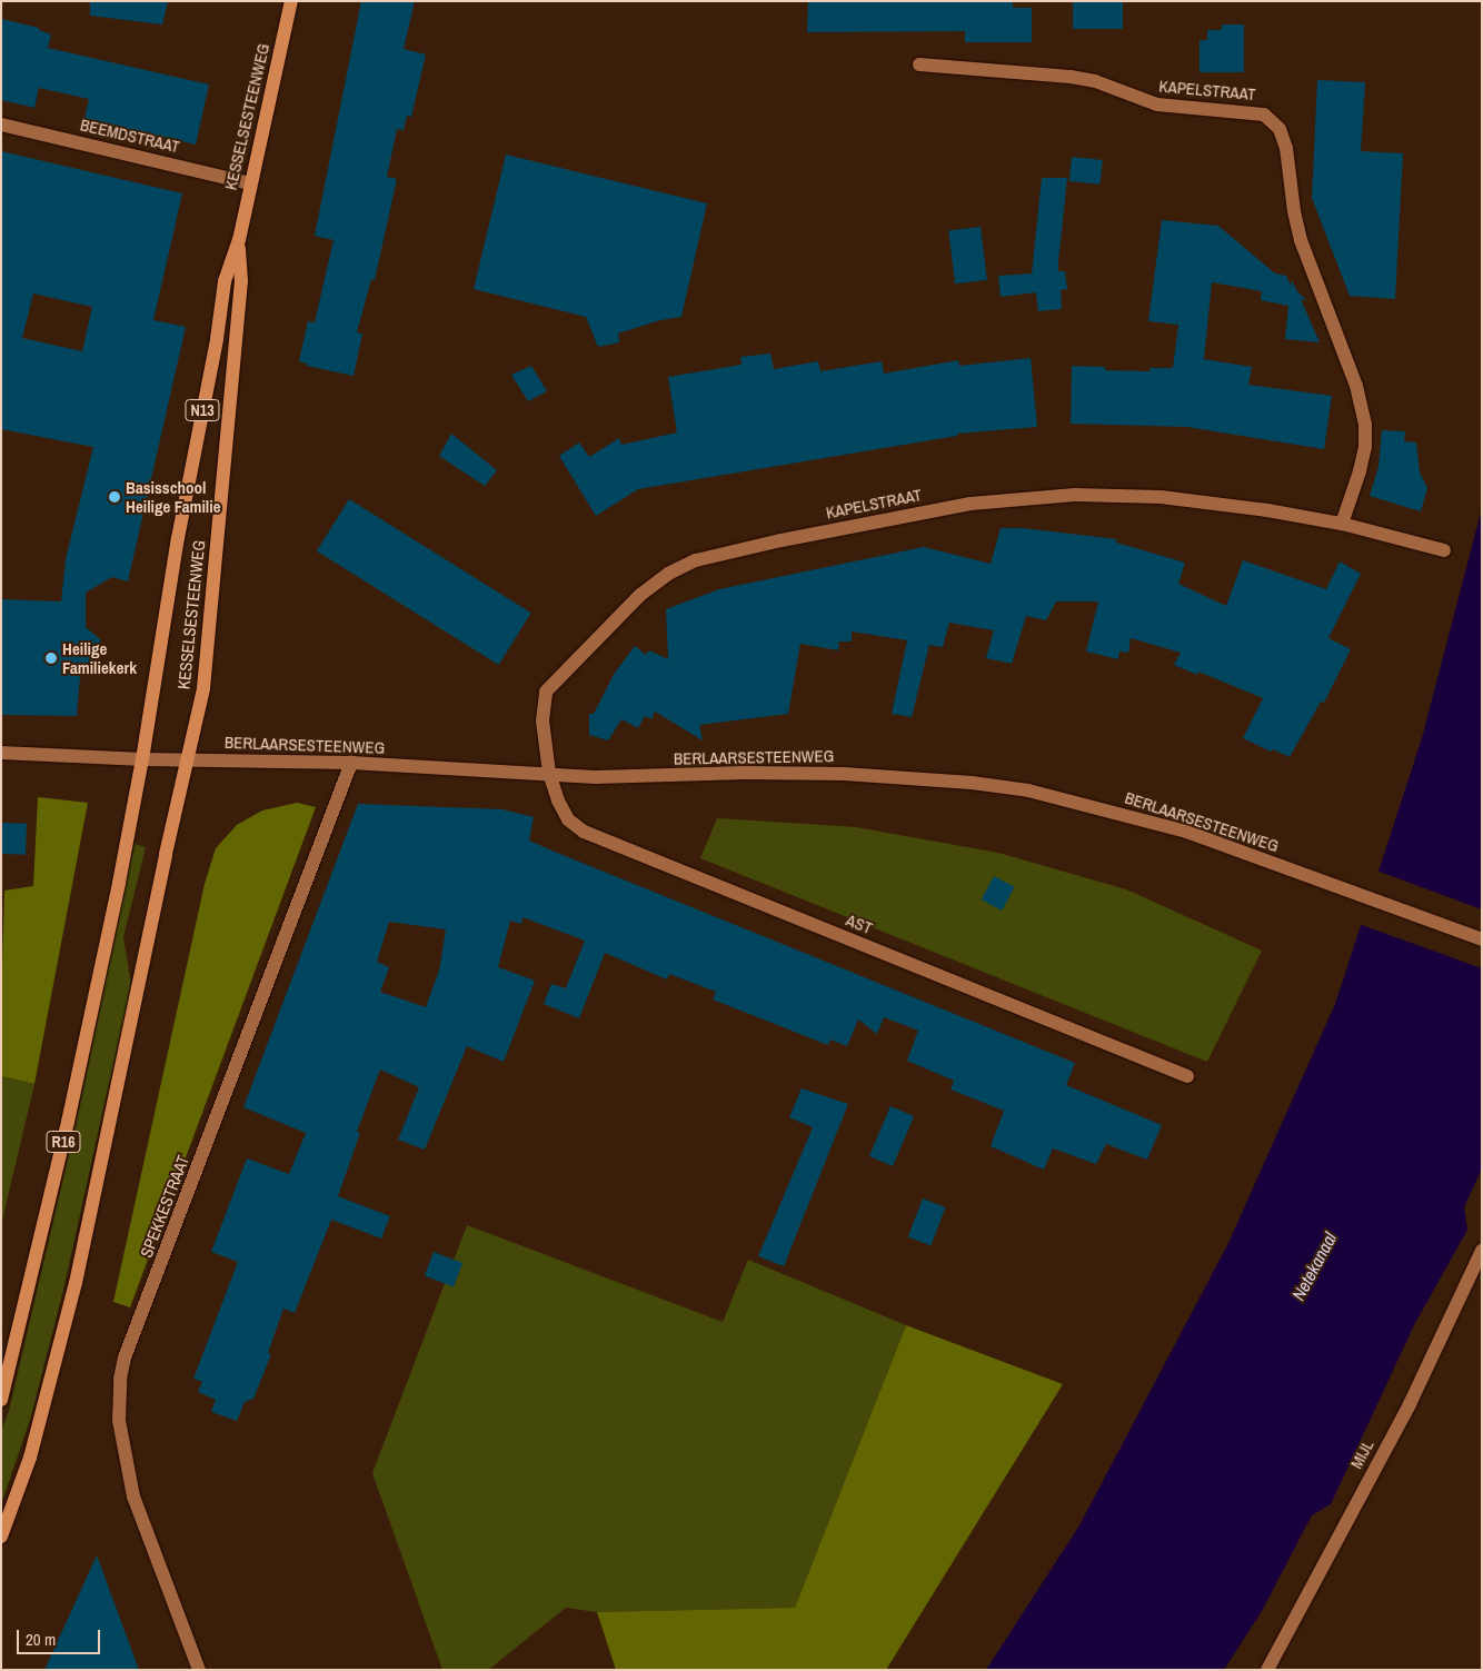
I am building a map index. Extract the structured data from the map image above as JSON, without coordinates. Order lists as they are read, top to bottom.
{
  "streets": {
    "main road": ["KESSELSESTEENWEG", "N13", "R16"],
    "street": [
      "KAPELSTRAAT",
      "BEEMDSTRAAT",
      "BERLAARSESTEENWEG",
      "AST",
      "SPEKKESTRAAT",
      "MIJL"
    ]
  },
  "crossings": [
    ["KAPELSTRAAT", "BERLAARSESTEENWEG"],
    ["KAPELSTRAAT", "AST"],
    ["KESSELSESTEENWEG", "BEEMDSTRAAT"],
    ["KESSELSESTEENWEG", "BERLAARSESTEENWEG"],
    ["KESSELSESTEENWEG", "R16"],
    ["BERLAARSESTEENWEG", "AST"],
    ["BERLAARSESTEENWEG", "R16"],
    ["BERLAARSESTEENWEG", "SPEKKESTRAAT"]
  ],
  "water": ["Netekanaal"],
  "places": ["Basisschool Heilige Familie", "Heilige Familiekerk"],
  "scale_bar": "20 m"
}
